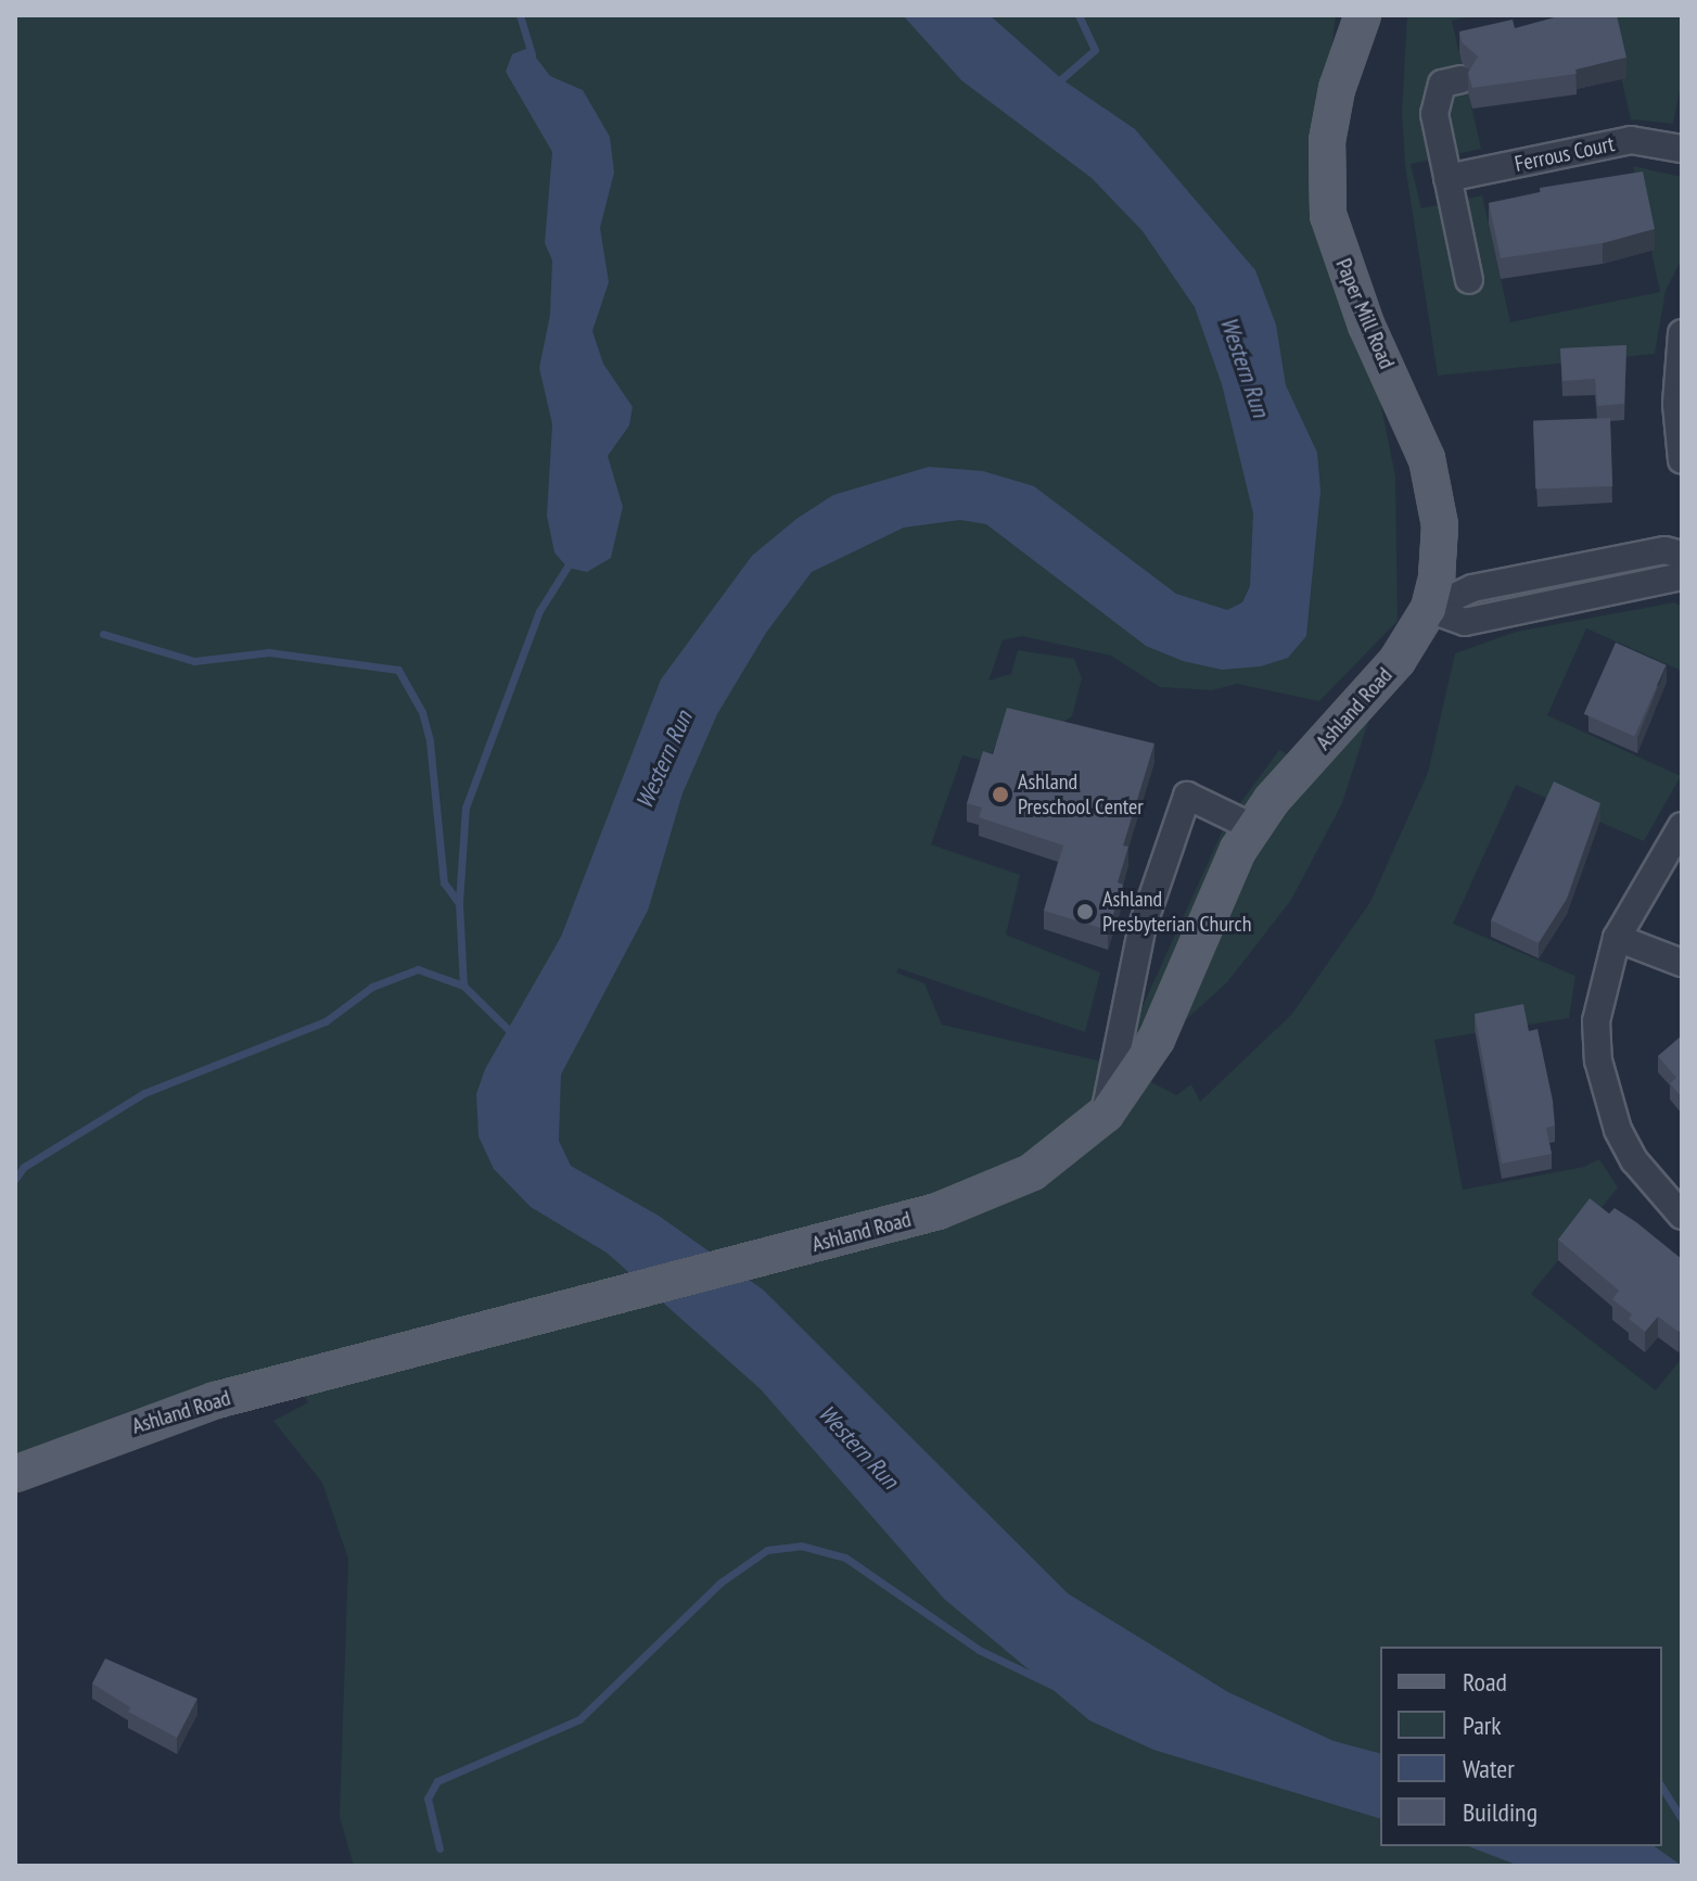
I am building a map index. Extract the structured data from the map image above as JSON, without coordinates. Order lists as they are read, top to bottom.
{
  "streets": {
    "main road": ["Paper Mill Road", "Ashland Road"],
    "street": ["Ferrous Court"]
  },
  "crossings": [
    ["Paper Mill Road", "Ashland Road"]
  ],
  "water": ["Western Run"],
  "places": ["Ashland Preschool Center", "Ashland Presbyterian Church"],
  "legend": [
    "Road",
    "Park",
    "Water",
    "Building"
  ]
}
